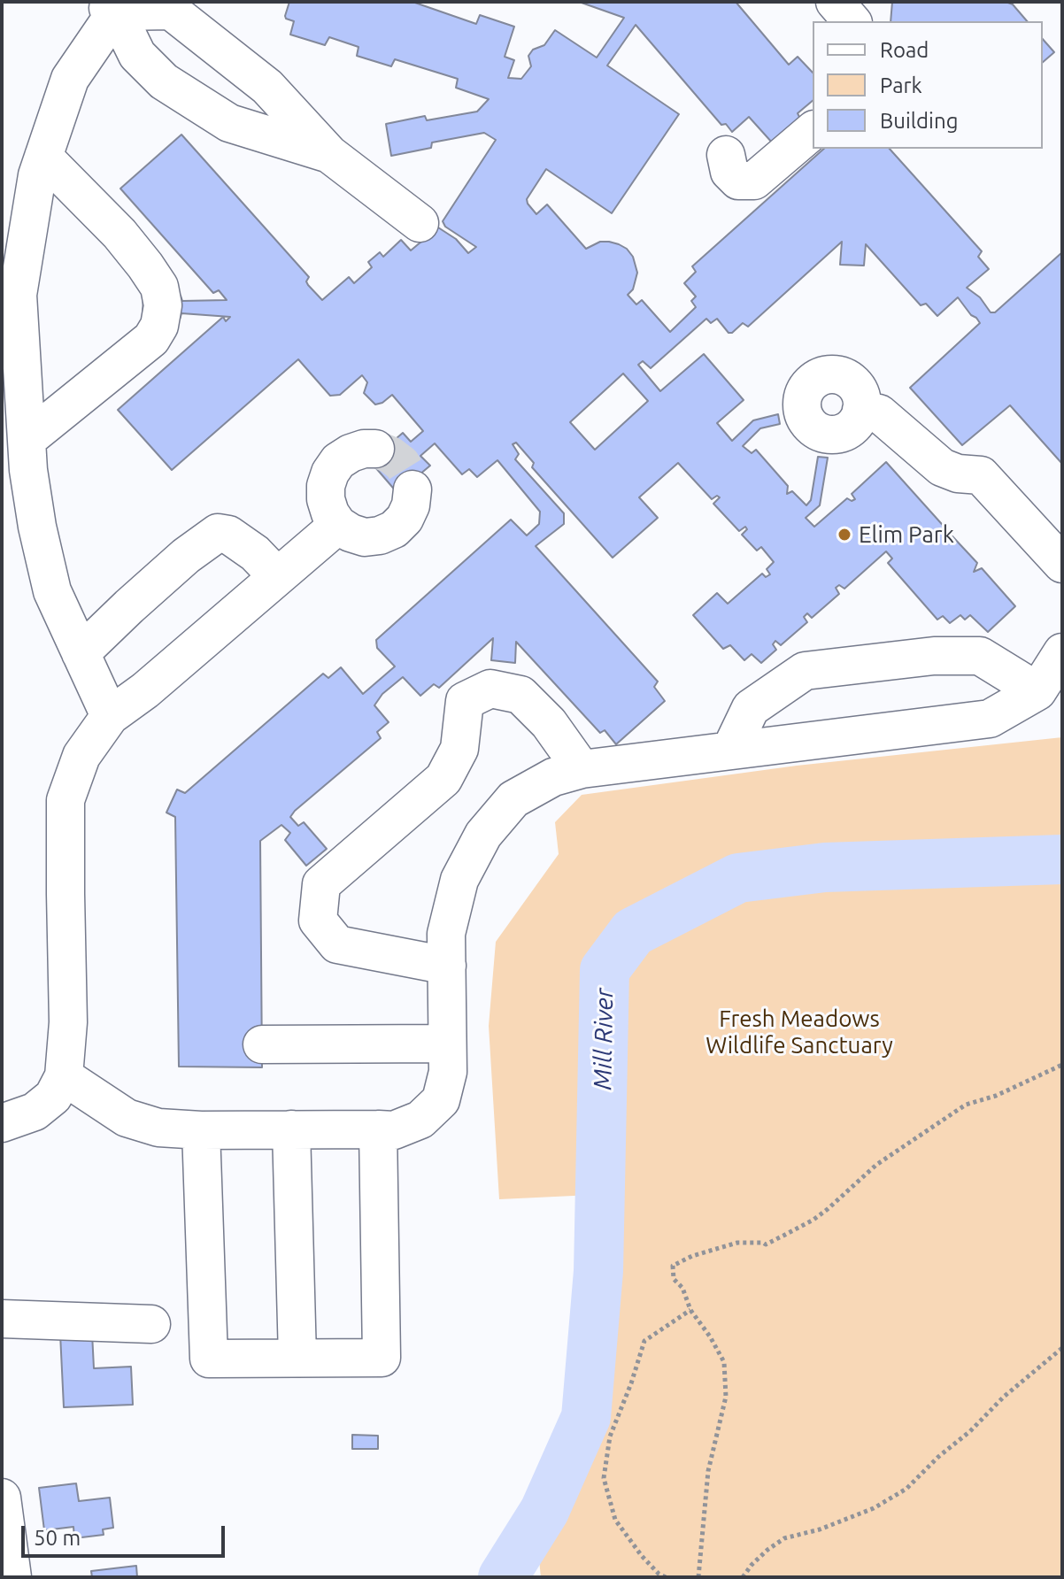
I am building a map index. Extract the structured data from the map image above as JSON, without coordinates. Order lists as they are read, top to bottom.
{
  "water": ["Mill River"],
  "parks": ["Fresh Meadows Wildlife Sanctuary"],
  "places": ["Elim Park"],
  "legend": ["Road", "Park", "Building"],
  "scale_bar": "50 m"
}
